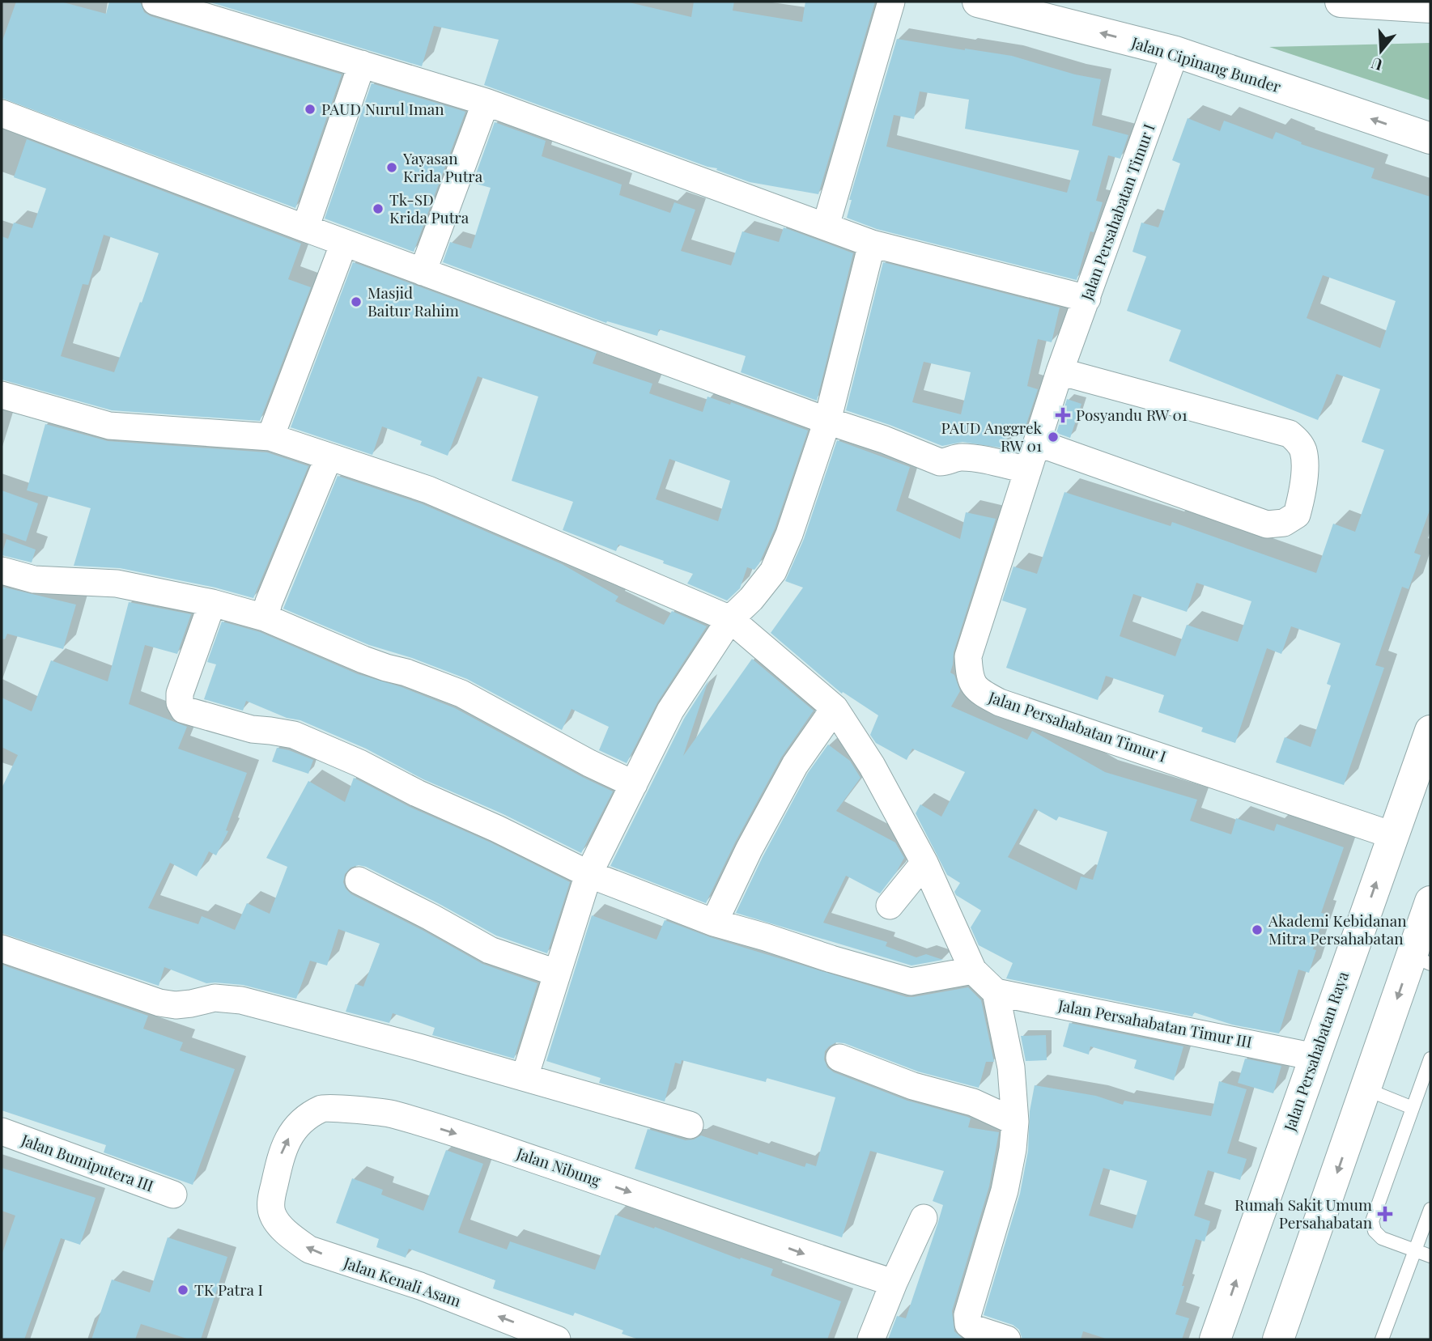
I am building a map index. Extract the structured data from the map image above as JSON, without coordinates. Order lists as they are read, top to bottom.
{
  "streets": {
    "street": [
      "Jalan Cipinang Bunder",
      "Jalan Persahabatan Timur I",
      "Jalan Persahabatan Timur III",
      "Jalan Persahabatan Raya",
      "Jalan Bumiputera III",
      "Jalan Nibung",
      "Jalan Kenali Asam"
    ]
  },
  "crossings": [
    ["Jalan Cipinang Bunder", "Jalan Persahabatan Timur I"],
    ["Jalan Persahabatan Timur I", "Jalan Persahabatan Raya"],
    ["Jalan Persahabatan Timur III", "Jalan Persahabatan Raya"],
    ["Jalan Nibung", "Jalan Kenali Asam"]
  ],
  "places": {
    "other": [
      "PAUD Nurul Iman",
      "Yayasan Krida Putra",
      "Tk-SD Krida Putra",
      "Masjid Baitur Rahim",
      "PAUD Anggrek RW 01",
      "Akademi Kebidanan Mitra Persahabatan",
      "TK Patra I"
    ],
    "health": ["Posyandu RW 01", "Rumah Sakit Umum Persahabatan"]
  },
  "north": "bottom"
}
